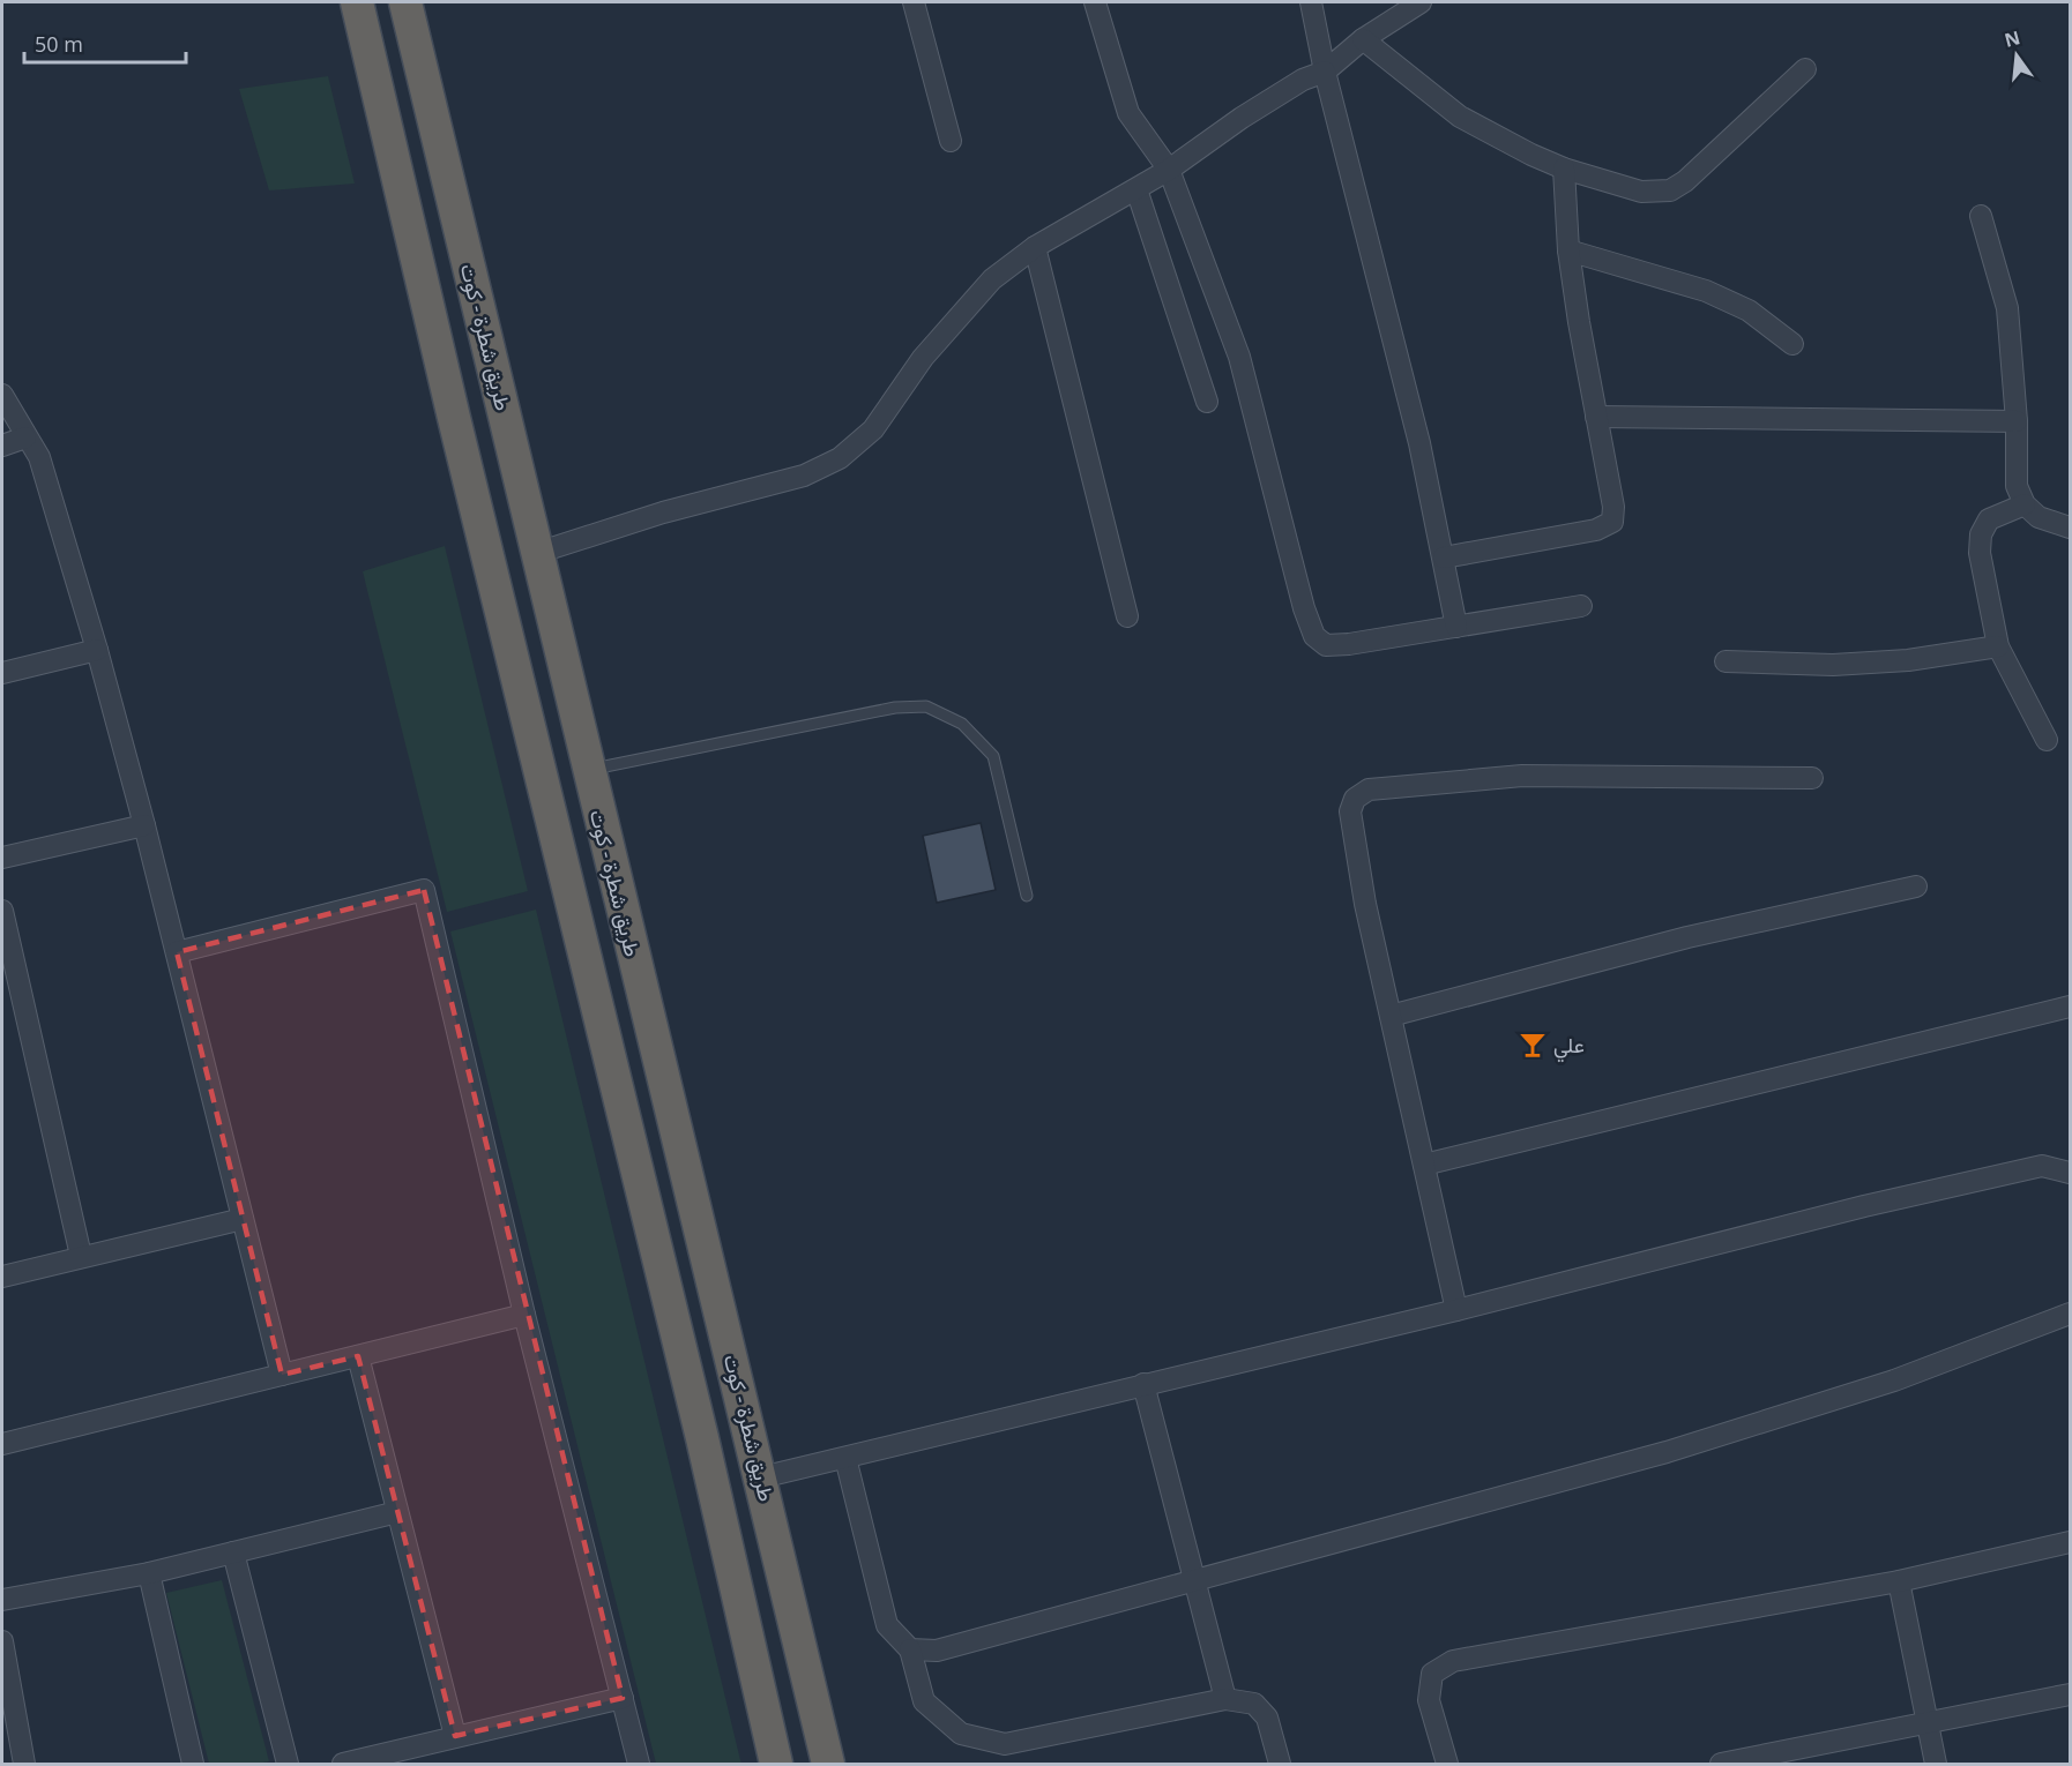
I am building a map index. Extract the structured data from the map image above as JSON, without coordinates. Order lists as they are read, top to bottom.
{
  "streets": {
    "highway": ["طريق شطرة - كوت"]
  },
  "places": {
    "bar": ["علي"]
  },
  "scale_bar": "50 m",
  "north": "top"
}
